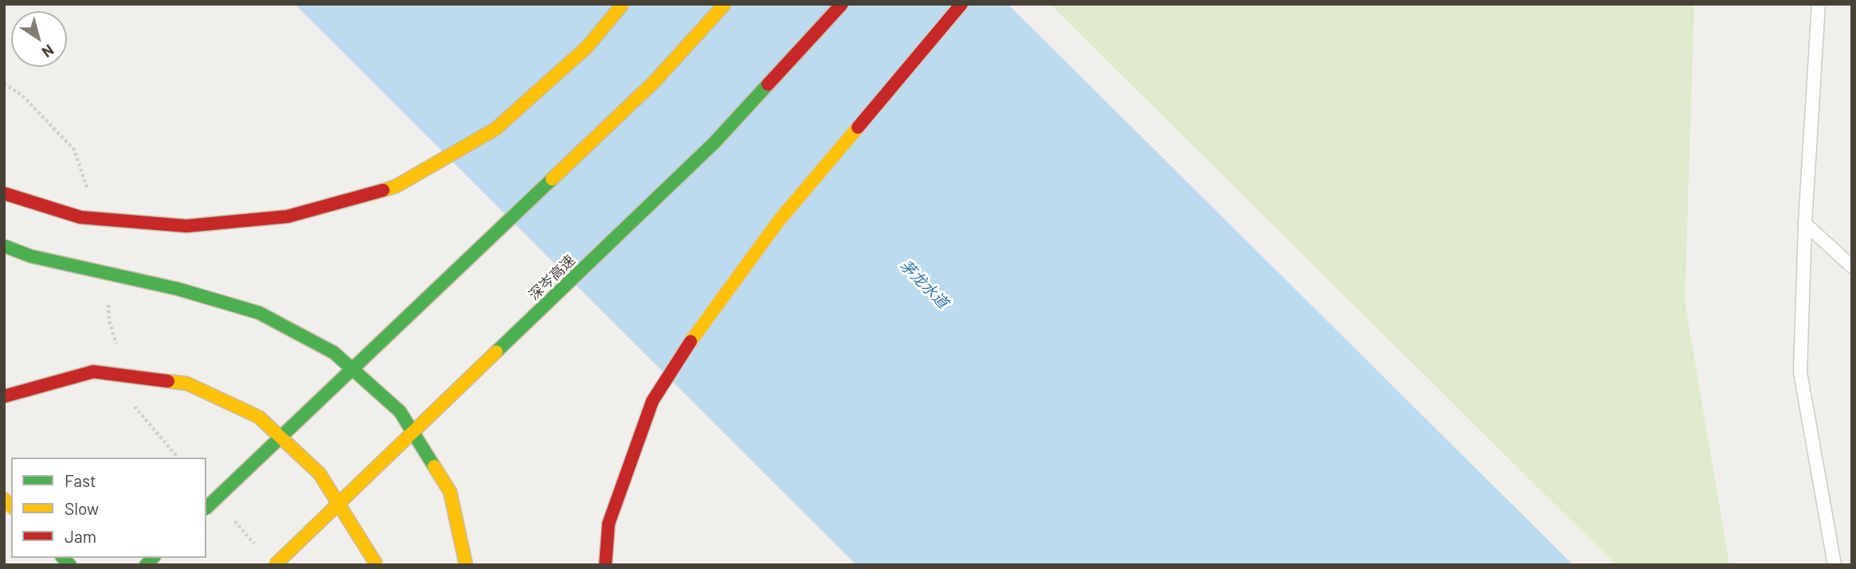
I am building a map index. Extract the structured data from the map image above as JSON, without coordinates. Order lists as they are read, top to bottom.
{
  "streets": {
    "main road": ["深岑高速"]
  },
  "water": ["茅龙水道"],
  "legend": ["Fast", "Slow", "Jam"],
  "north": "bottom right"
}
